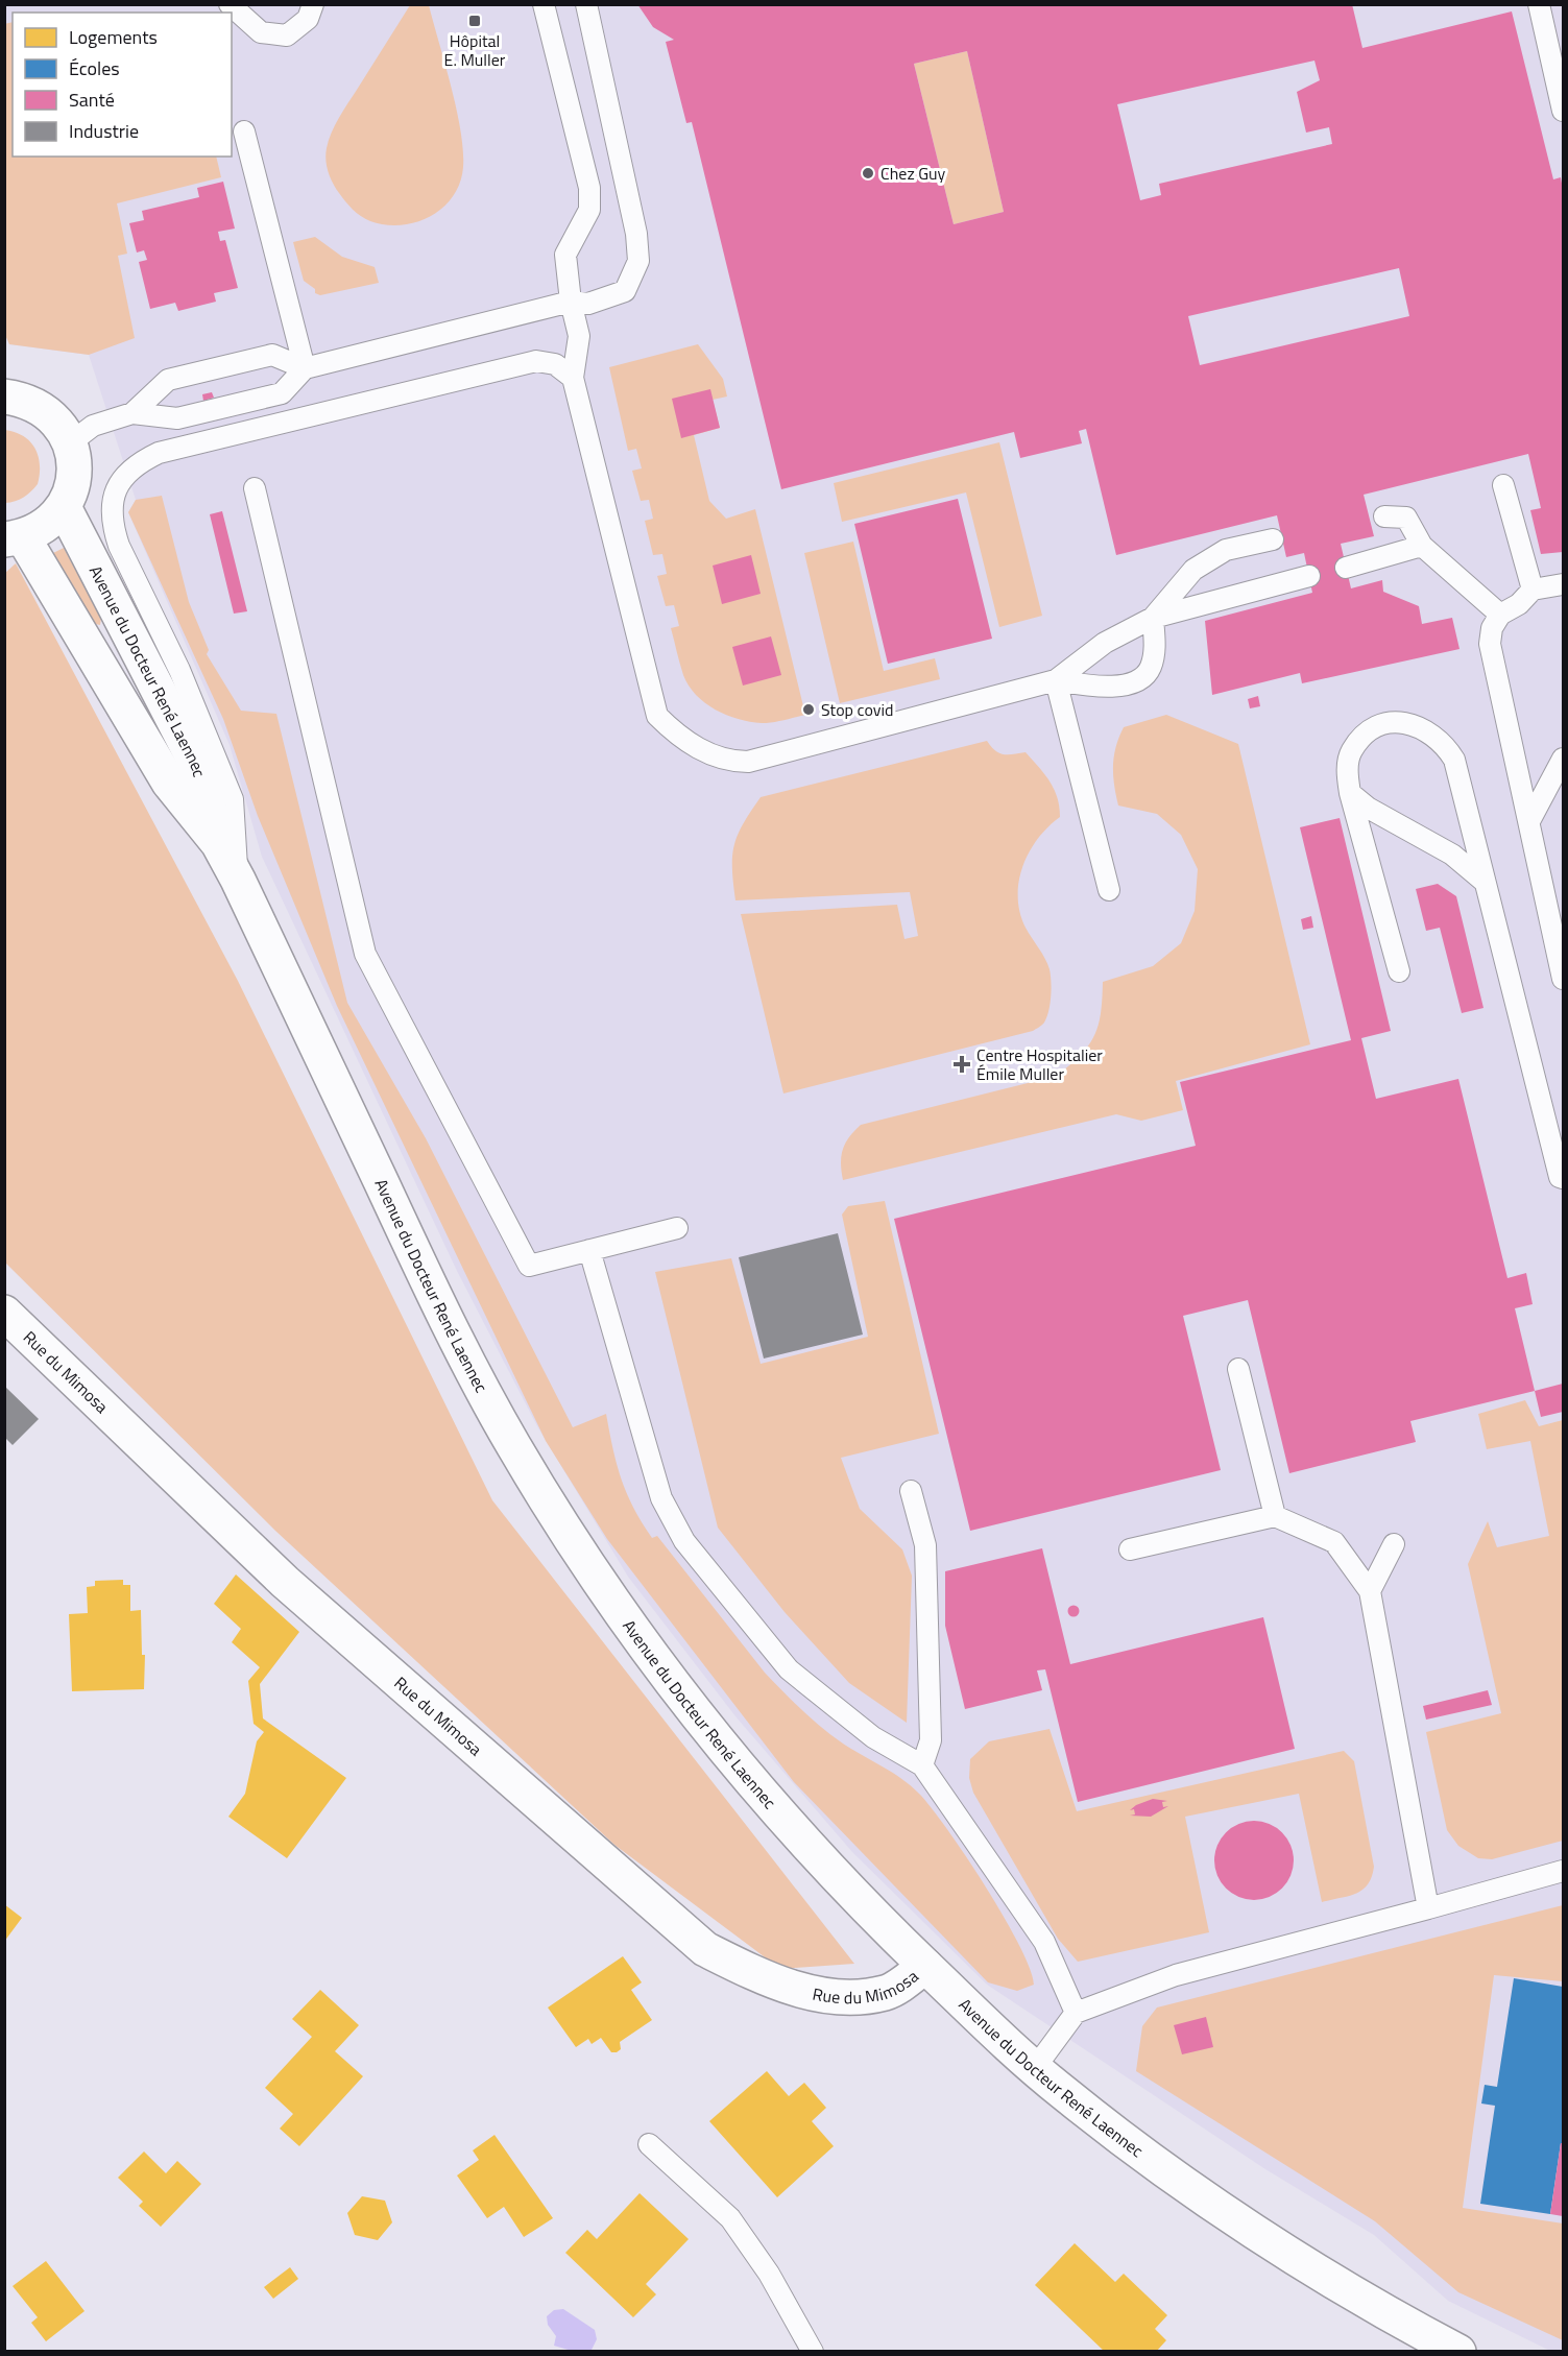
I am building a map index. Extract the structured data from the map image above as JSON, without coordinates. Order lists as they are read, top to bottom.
{
  "streets": {
    "main road": ["Avenue du Docteur René Laennec", "Rue du Mimosa"]
  },
  "crossings": [
    ["Avenue du Docteur René Laennec", "Rue du Mimosa"]
  ],
  "places": {
    "transit": ["Hôpital E. Muller"],
    "other": ["Chez Guy", "Stop covid"],
    "health": ["Centre Hospitalier Émile Muller"]
  },
  "legend": [
    "Logements",
    "Écoles",
    "Santé",
    "Industrie"
  ]
}
